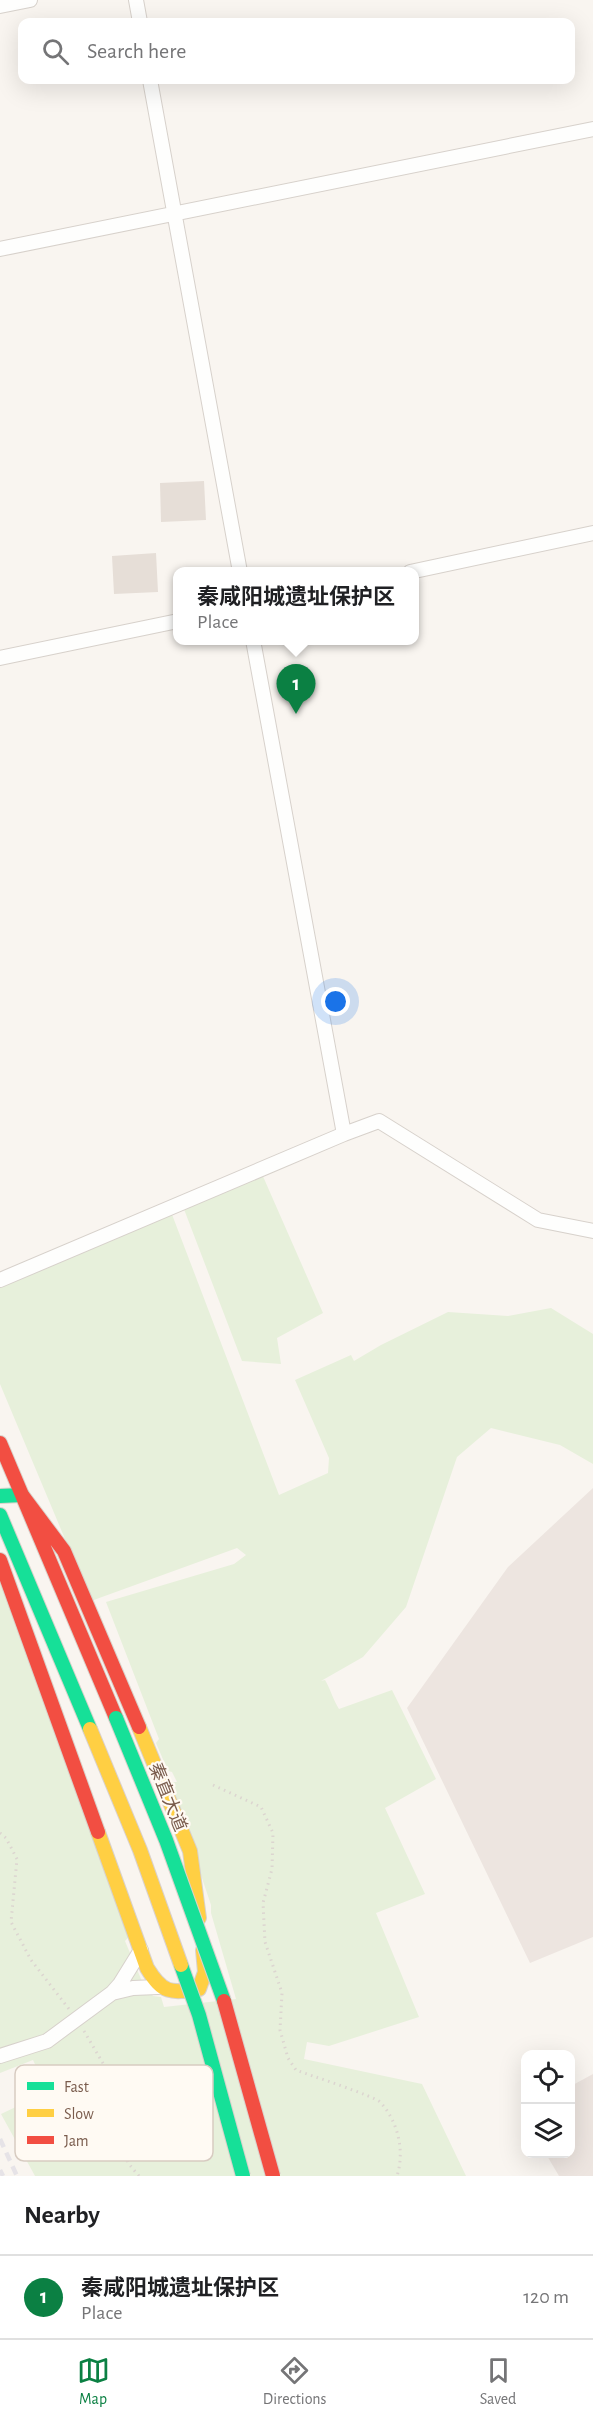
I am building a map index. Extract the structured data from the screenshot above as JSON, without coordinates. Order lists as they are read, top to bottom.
{
  "streets": {
    "main road": ["秦直大道"]
  },
  "legend": ["Fast", "Slow", "Jam"],
  "page": {
    "search": "Search here",
    "popup": ["秦咸阳城遗址保护区", "Place"],
    "pins": "1",
    "heading": "Nearby",
    "list": [
      {
        "mark": "1",
        "name": "秦咸阳城遗址保护区",
        "note": "Place",
        "value": "120 m"
      }
    ],
    "nav": ["Map", "Directions", "Saved"]
  }
}
